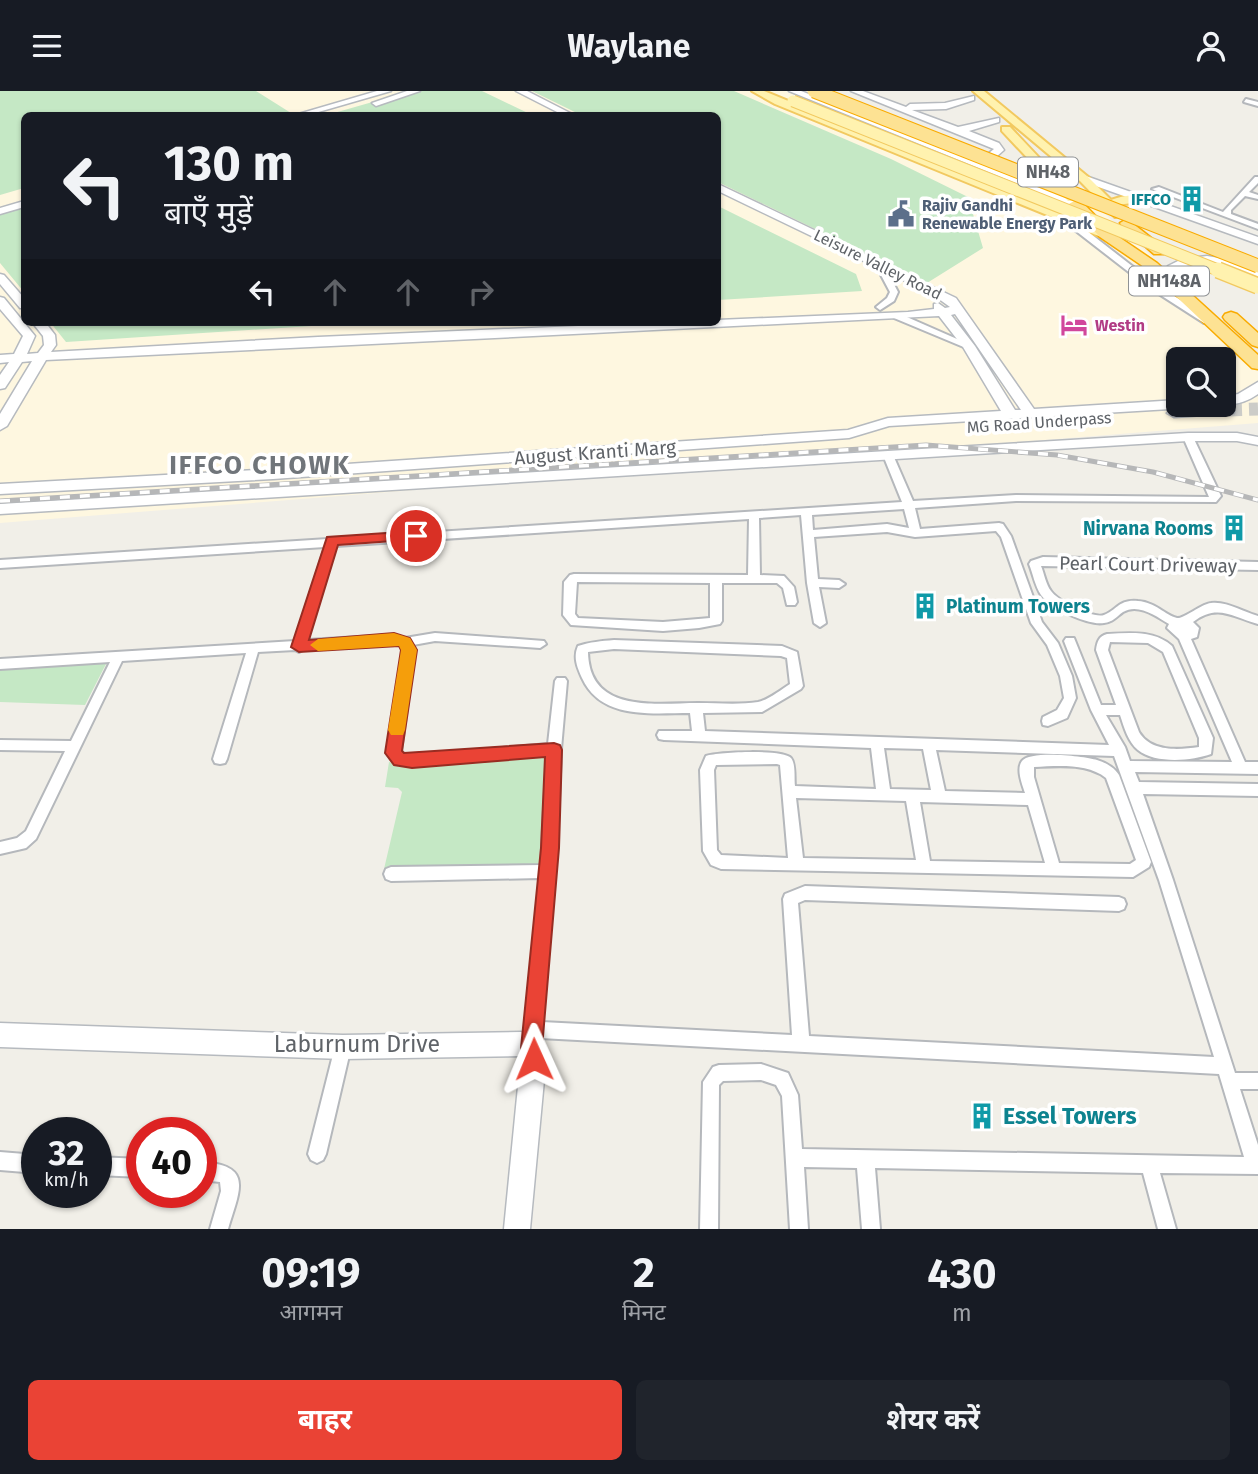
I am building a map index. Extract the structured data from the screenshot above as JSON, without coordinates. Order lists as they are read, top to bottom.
{
  "streets": {
    "highway": ["NH48", "NH148A"],
    "street": [
      "Leisure Valley Road",
      "MG Road Underpass",
      "August Kranti Marg",
      "Pearl Court Driveway",
      "Laburnum Drive"
    ]
  },
  "crossings": [
    ["Leisure Valley Road", "August Kranti Marg"],
    ["MG Road Underpass", "August Kranti Marg"]
  ],
  "districts": ["IFFCO CHOWK"],
  "places": {
    "building": [
      "IFFCO",
      "Nirvana Rooms",
      "Platinum Towers",
      "Essel Towers"
    ],
    "public building": ["Rajiv Gandhi Renewable Energy Park"],
    "hotel": ["Westin"]
  },
  "page": {
    "header": "Waylane",
    "turn": ["130 m", "बाएँ मुड़ें"],
    "speed": "32 km/h",
    "limit": "40",
    "eta": [
      "09:19",
      "आगमन",
      "2",
      "मिनट",
      "430",
      "m"
    ],
    "buttons": ["बाहर", "शेयर करें"]
  }
}
